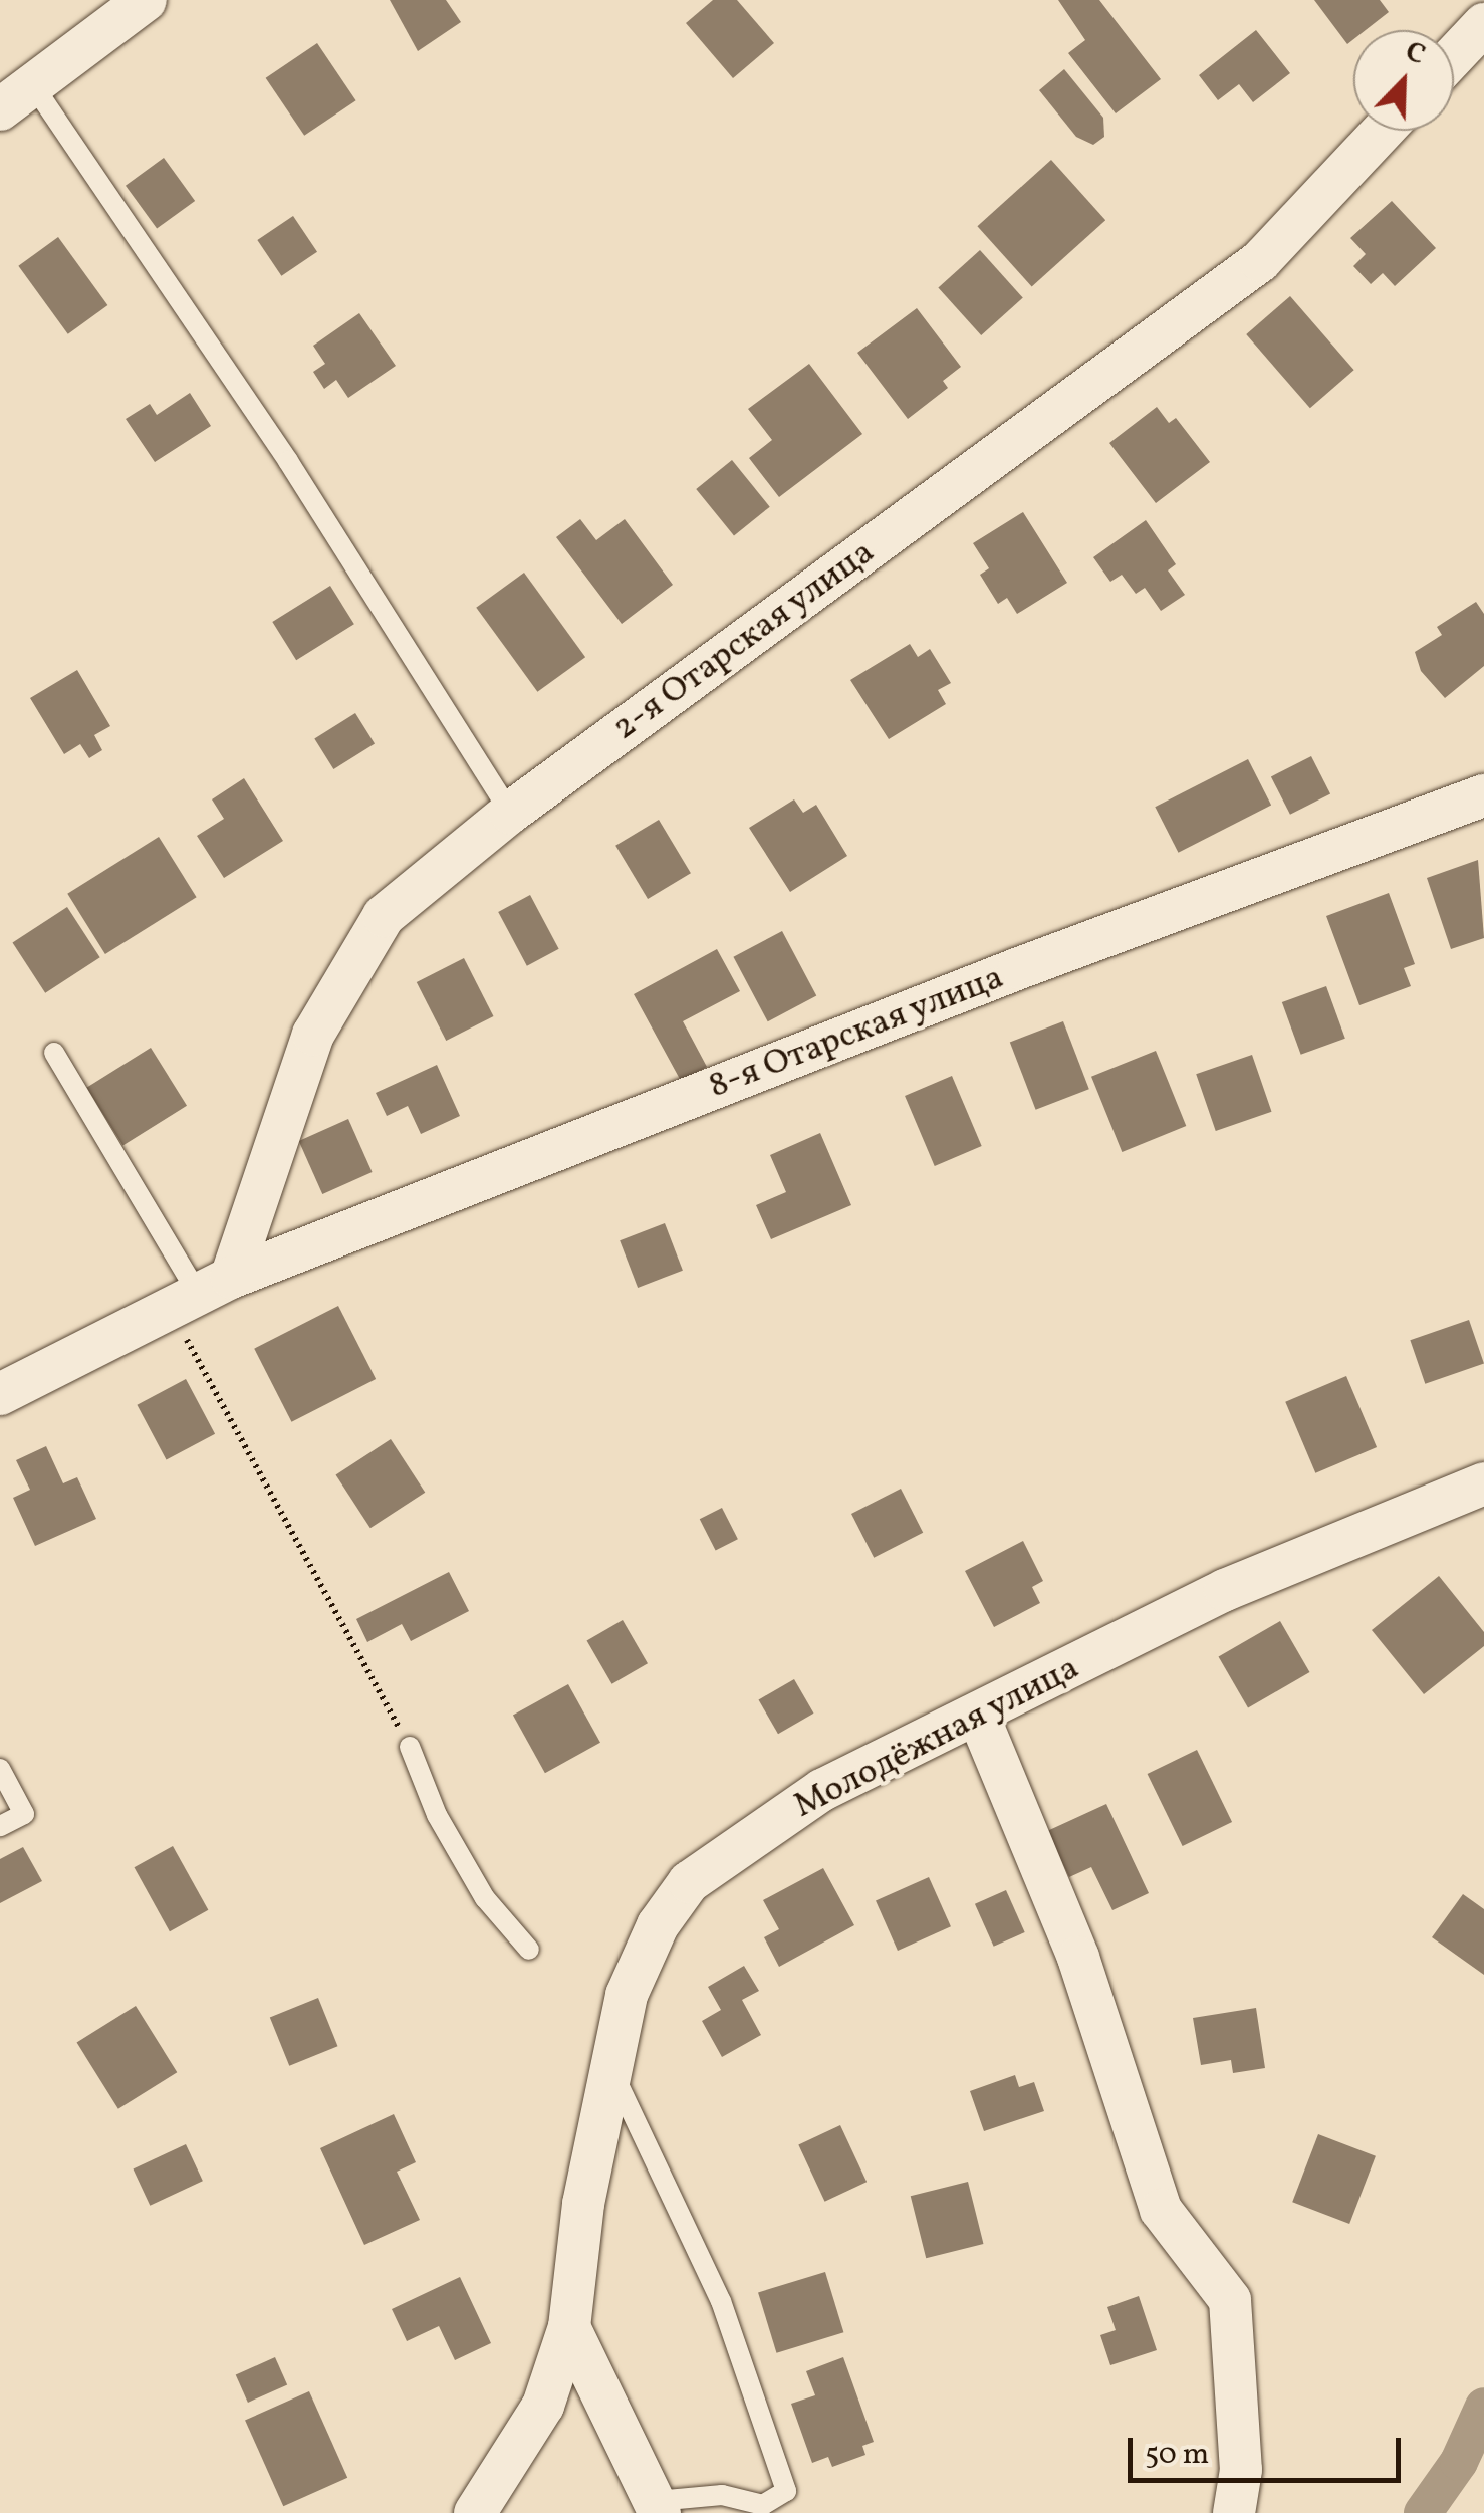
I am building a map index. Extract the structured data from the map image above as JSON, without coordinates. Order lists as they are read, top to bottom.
{
  "streets": {
    "street": ["2-я Отарская улица", "8-я Отарская улица", "Молодёжная улица"]
  },
  "crossings": [
    ["2-я Отарская улица", "8-я Отарская улица"]
  ],
  "scale_bar": "50 m",
  "north": "top right"
}
